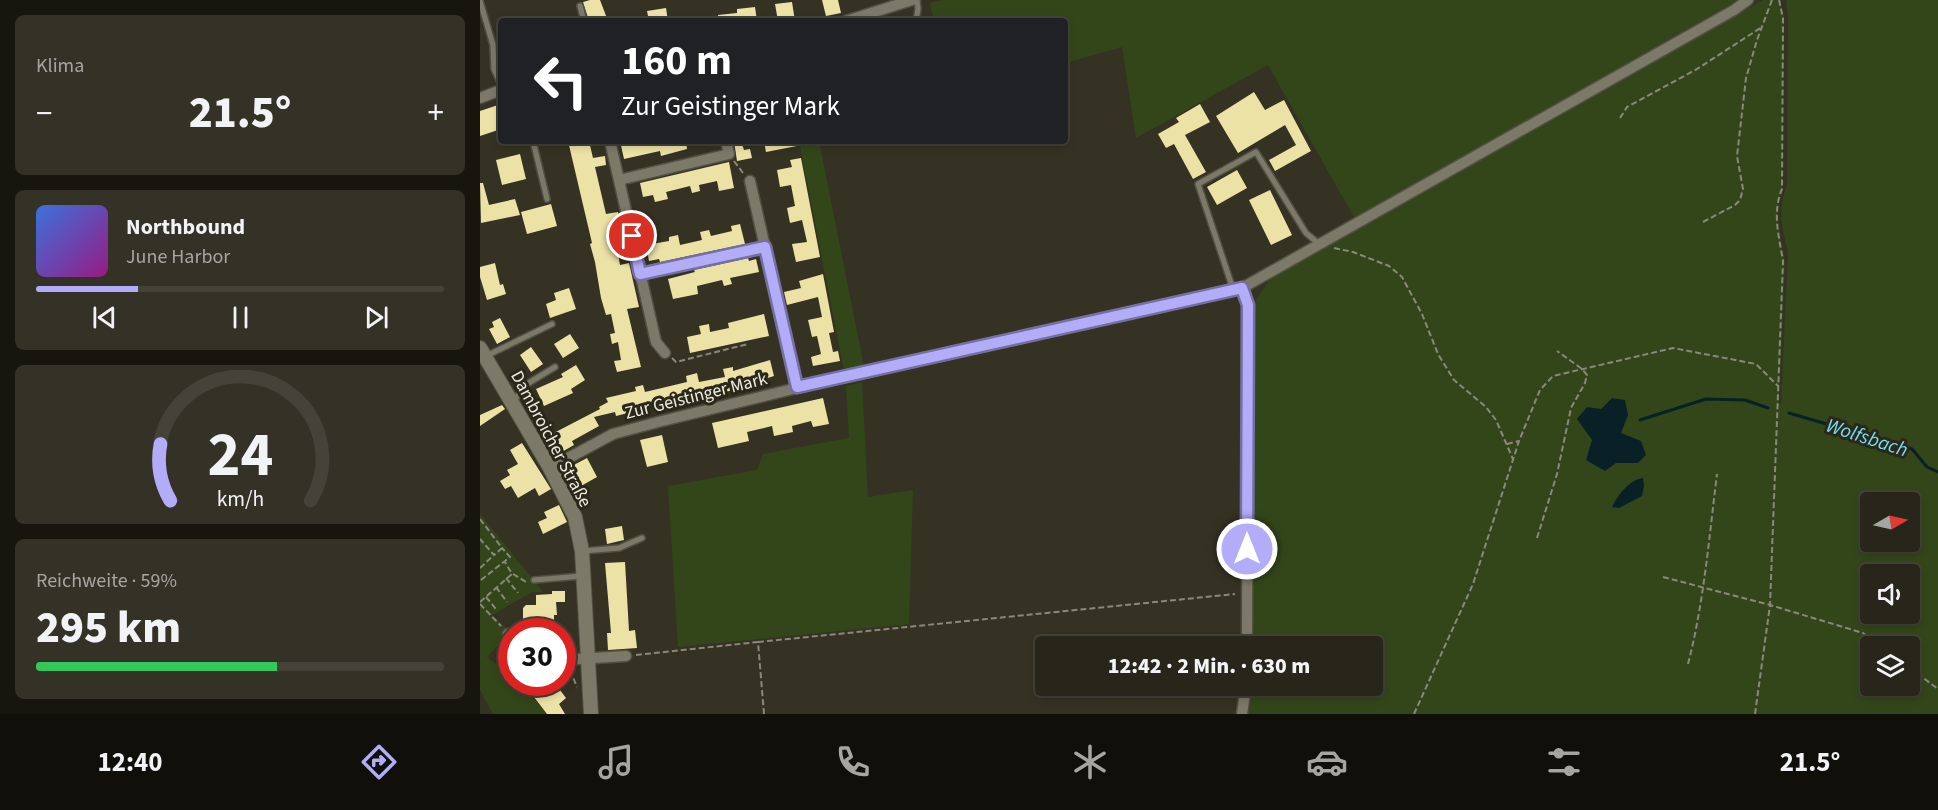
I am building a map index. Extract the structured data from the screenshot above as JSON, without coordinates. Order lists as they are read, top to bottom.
{
  "streets": {
    "street": ["Zur Geistinger Mark", "Dambroicher Straße"]
  },
  "crossings": [
    ["Zur Geistinger Mark", "Dambroicher Straße"]
  ],
  "water": ["Wolfsbach"],
  "north": "right",
  "page": {
    "tile": [
      "Klima",
      ["Reichweite · 59%", "295 km"]
    ],
    "turn": ["160 m", "Zur Geistinger Mark"],
    "heat": ["−", "21.5°", "+"],
    "song": ["Northbound", "June Harbor"],
    "limit": "30",
    "trip": "12:42 · 2 Min. · 630 m",
    "tabs": ["12:40", "21.5°"],
    "gauge": ["24", "km/h"]
  }
}
